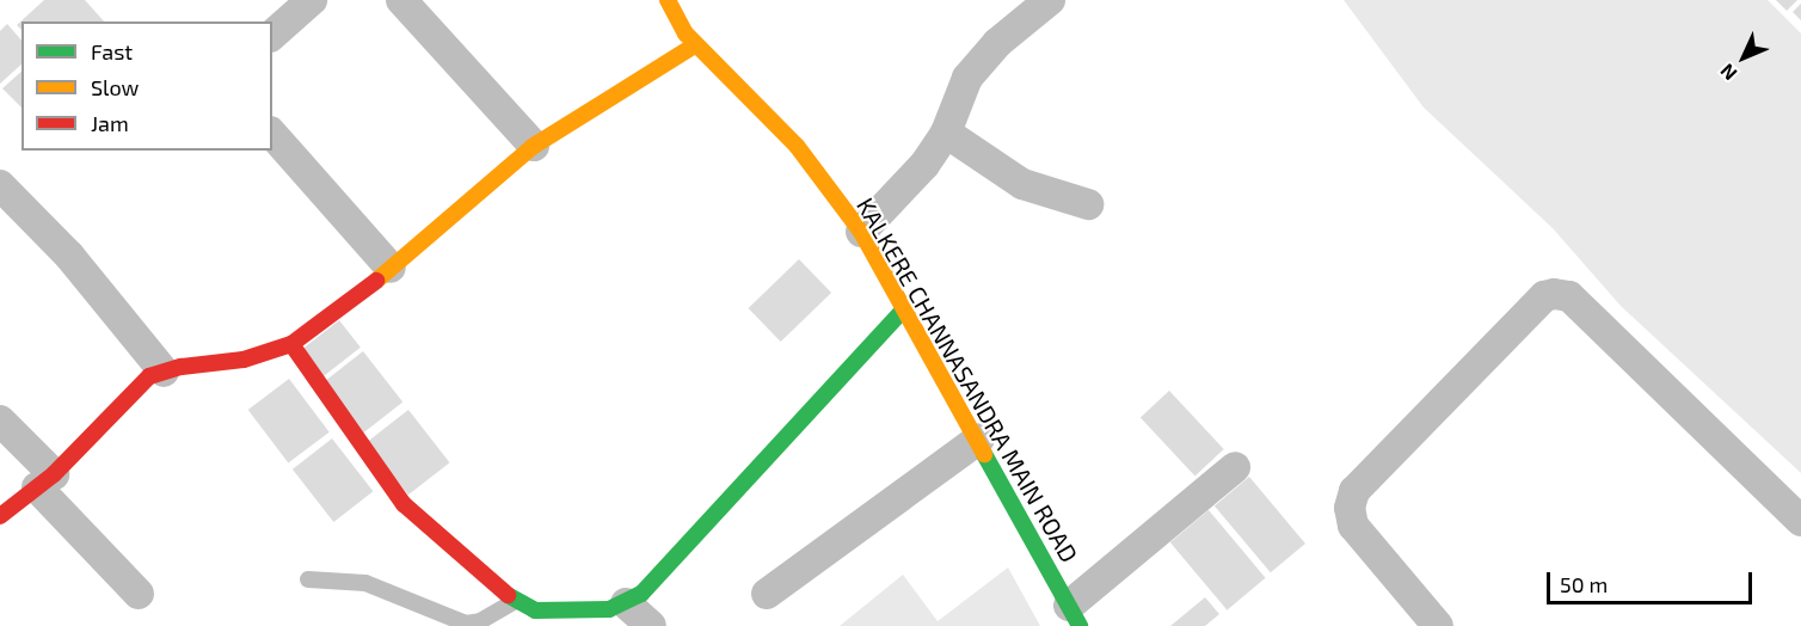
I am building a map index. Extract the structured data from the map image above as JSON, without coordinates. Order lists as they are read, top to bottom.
{
  "streets": {
    "street": ["KALKERE CHANNASANDRA MAIN ROAD"]
  },
  "legend": ["Fast", "Slow", "Jam"],
  "scale_bar": "50 m",
  "north": "bottom left"
}
